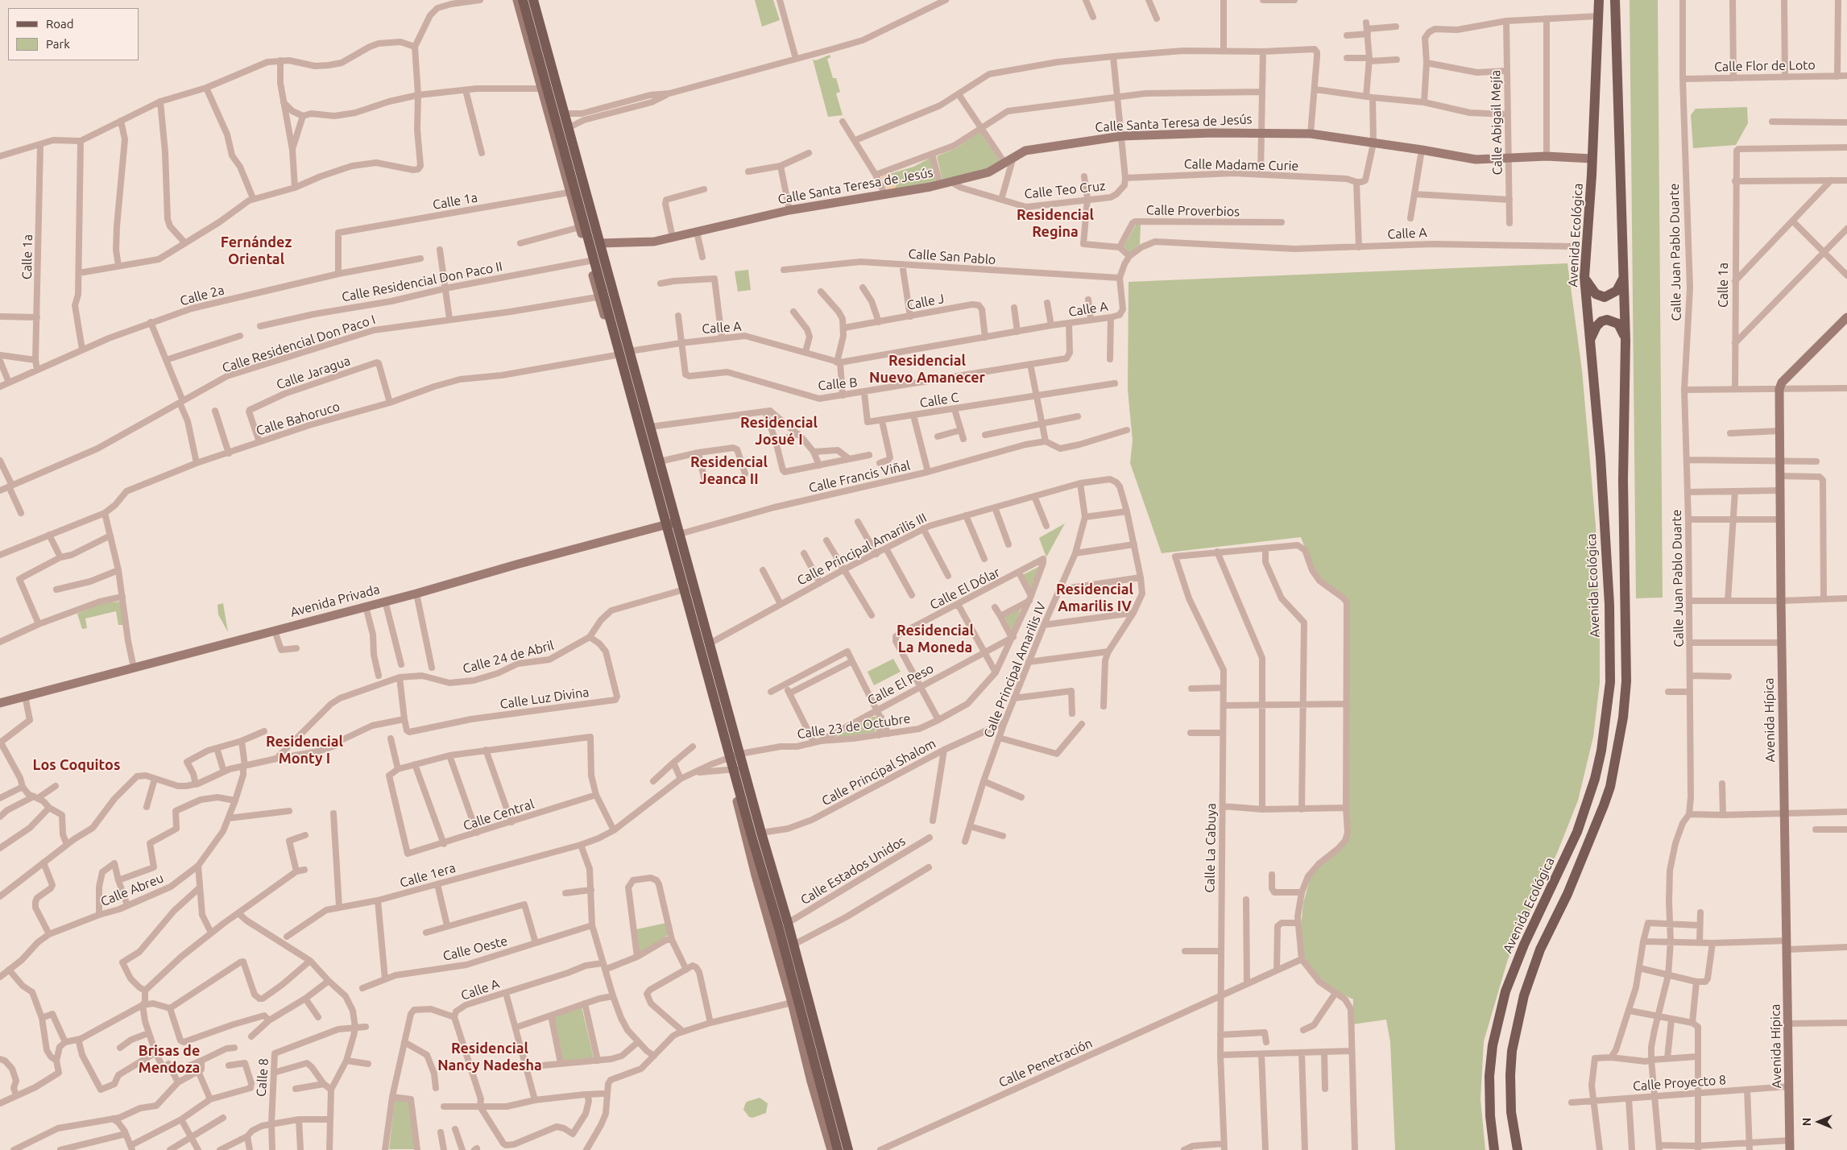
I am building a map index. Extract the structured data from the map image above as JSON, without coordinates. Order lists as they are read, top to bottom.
{
  "streets": {
    "main road": ["Avenida Ecológica"],
    "street": [
      "Calle Flor de Loto",
      "Calle Abigail Mejía",
      "Calle Santa Teresa de Jesús",
      "Calle Madame Curie",
      "Calle Teo Cruz",
      "Calle 1a",
      "Calle Proverbios",
      "Calle A",
      "Calle Juan Pablo Duarte",
      "Calle San Pablo",
      "Calle Residencial Don Paco II",
      "Calle 2a",
      "Calle J",
      "Calle Residencial Don Paco I",
      "Calle Jaragua",
      "Calle B",
      "Calle C",
      "Calle Bahoruco",
      "Calle Francis Viñal",
      "Calle Principal Amarilis III",
      "Calle El Dólar",
      "Avenida Privada",
      "Calle 24 de Abril",
      "Calle Principal Amarilis IV",
      "Calle El Peso",
      "Calle Luz Divina",
      "Avenida Hípica",
      "Calle 23 de Octubre",
      "Calle Principal Shalom",
      "Calle Central",
      "Calle La Cabuya",
      "Calle Estados Unidos",
      "Calle 1era",
      "Calle Abreu",
      "Calle Oeste",
      "Calle Penetración",
      "Calle 8",
      "Calle Proyecto 8"
    ]
  },
  "crossings": [
    ["Calle Flor de Loto", "Calle Juan Pablo Duarte"],
    ["Calle Abigail Mejía", "Calle Santa Teresa de Jesús"],
    ["Calle Santa Teresa de Jesús", "Calle Teo Cruz"],
    ["Calle Santa Teresa de Jesús", "Avenida Ecológica"],
    ["Calle Madame Curie", "Calle Teo Cruz"],
    ["Calle 1a", "Calle 2a"],
    ["Calle A", "Calle San Pablo"],
    ["Calle A", "Calle J"],
    ["Calle A", "Calle B"],
    ["Calle A", "Calle Bahoruco"],
    ["Calle Juan Pablo Duarte", "Calle Proyecto 8"],
    ["Calle Jaragua", "Calle Bahoruco"],
    ["Calle B", "Calle C"],
    ["Calle Principal Amarilis III", "Calle Principal Amarilis IV"],
    ["Calle El Dólar", "Calle El Peso"],
    ["Calle El Dólar", "Calle 23 de Octubre"],
    ["Calle 24 de Abril", "Calle Luz Divina"],
    ["Calle Principal Amarilis IV", "Calle Principal Shalom"],
    ["Calle El Peso", "Calle 23 de Octubre"],
    ["Avenida Hípica", "Calle Proyecto 8"],
    ["Calle 23 de Octubre", "Calle 1era"],
    ["Calle La Cabuya", "Calle Penetración"]
  ],
  "districts": [
    "Residencial Regina",
    "Fernández Oriental",
    "Residencial Nuevo Amanecer",
    "Residencial Josué I",
    "Residencial Jeanca II",
    "Residencial Amarilis IV",
    "Residencial La Moneda",
    "Residencial Monty I",
    "Los Coquitos",
    "Residencial Nancy Nadesha",
    "Brisas de Mendoza"
  ],
  "legend": ["Road", "Park"],
  "north": "left"
}
